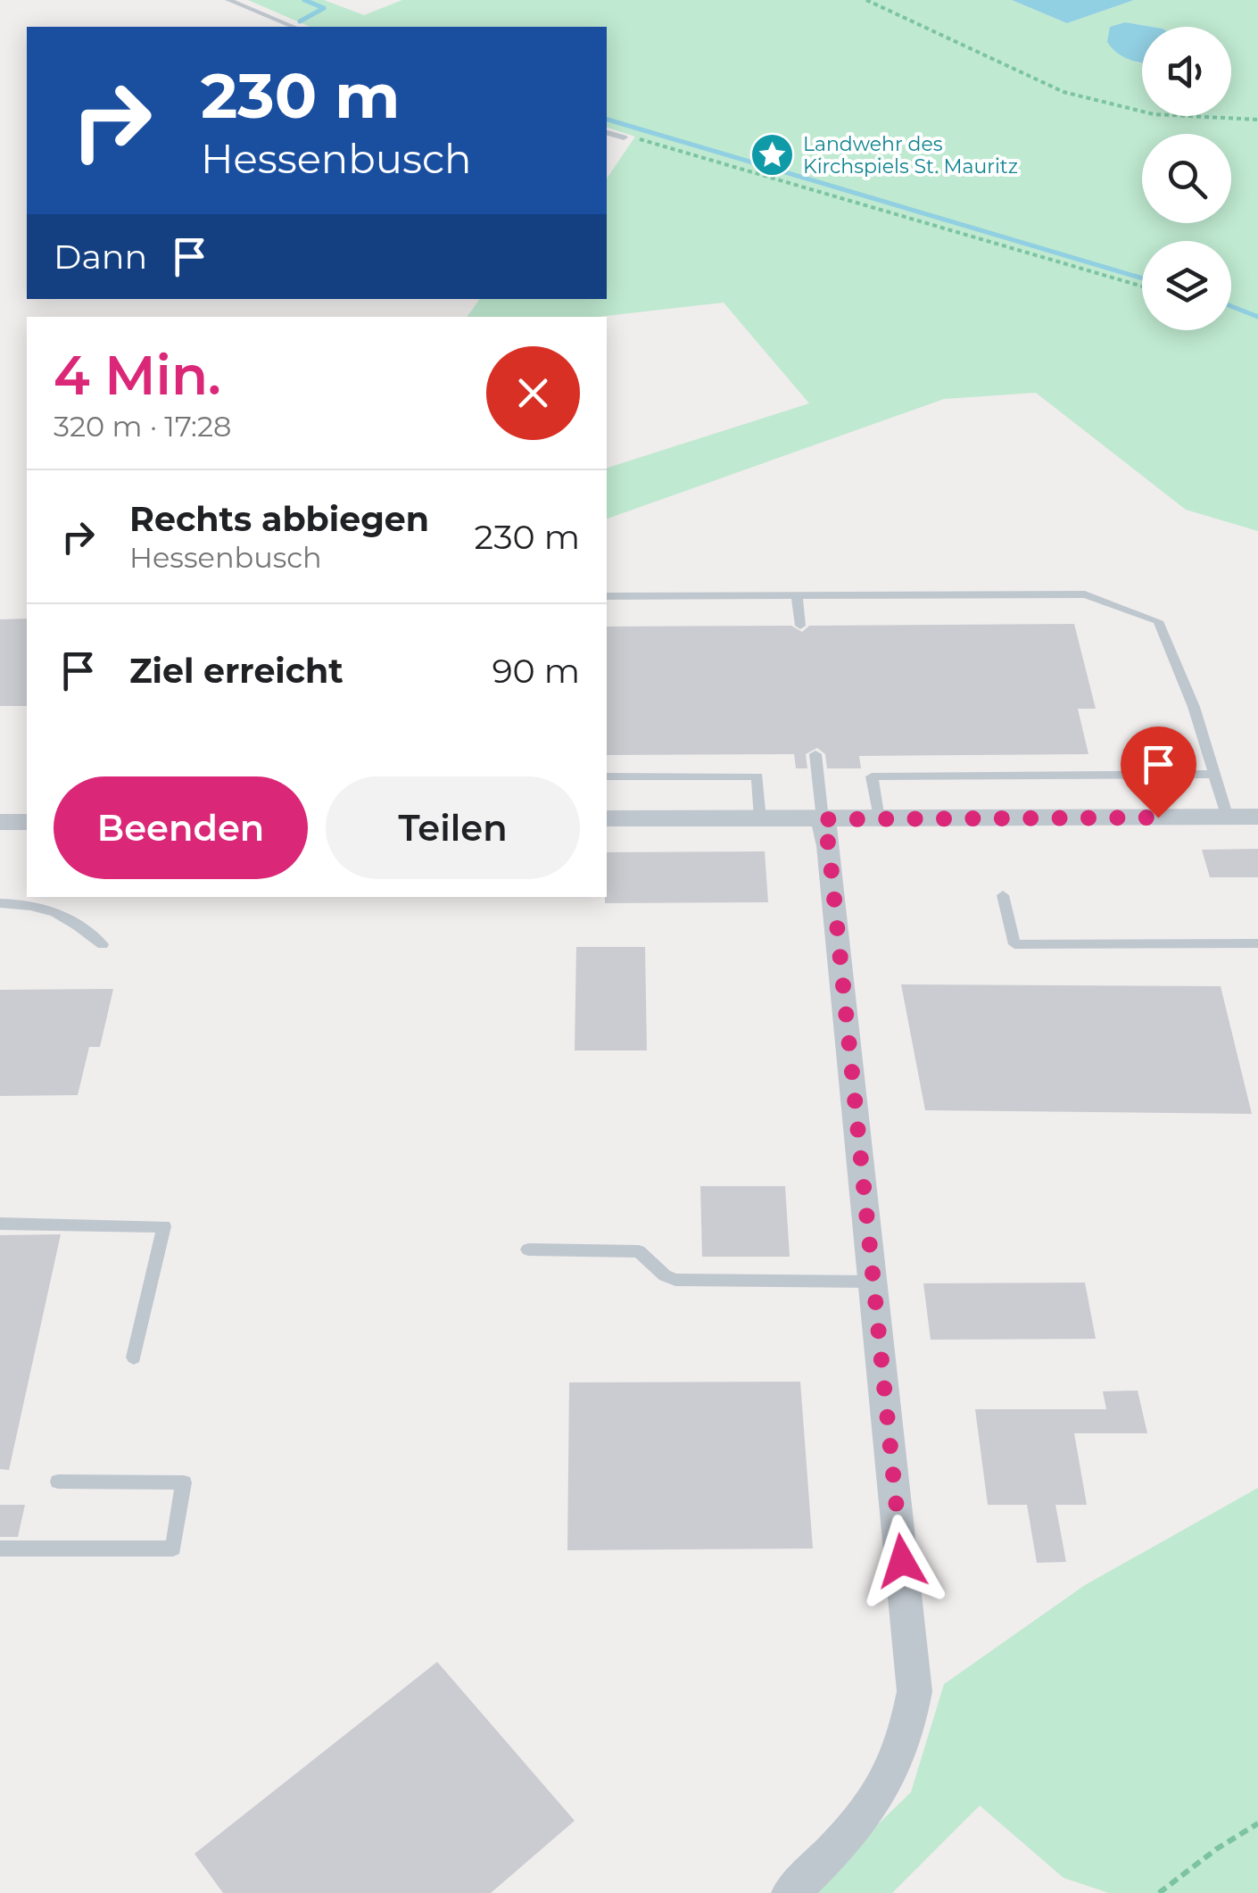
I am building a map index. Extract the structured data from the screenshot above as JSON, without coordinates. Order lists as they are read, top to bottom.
{
  "places": {
    "place": ["Landwehr des Kirchspiels St. Mauritz"]
  },
  "page": {
    "turn": ["230 m", "Hessenbusch"],
    "then": "Dann",
    "heading": ["4 Min.", "320 m · 17:28"],
    "list": [
      {
        "name": "Rechts abbiegen",
        "note": "Hessenbusch",
        "value": "230 m"
      },
      {
        "name": "Ziel erreicht",
        "value": "90 m"
      }
    ],
    "buttons": ["Beenden", "Teilen"]
  }
}
